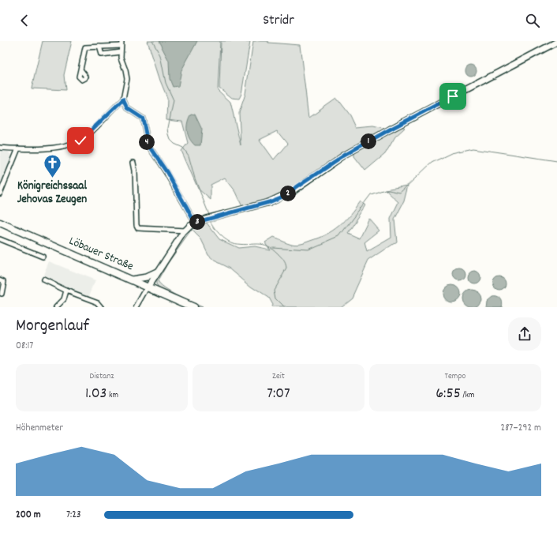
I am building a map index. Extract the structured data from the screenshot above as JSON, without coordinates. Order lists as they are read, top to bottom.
{
  "streets": {
    "main road": ["Löbauer Straße"]
  },
  "places": {
    "church": ["Königreichssaal Jehovas Zeugen"]
  },
  "page": {
    "header": "Stridr",
    "pins": [
      "1",
      "4",
      "2",
      "3"
    ],
    "heading": ["Morgenlauf", "08:17"],
    "stats": [
      ["Distanz", "1.03 km"],
      ["Zeit", "7:07"],
      ["Tempo", "6:55 /km"]
    ],
    "chart": ["Höhenmeter", "287–292 m"],
    "list": [
      {
        "name": "200 m",
        "note": "7:23"
      }
    ]
  }
}
